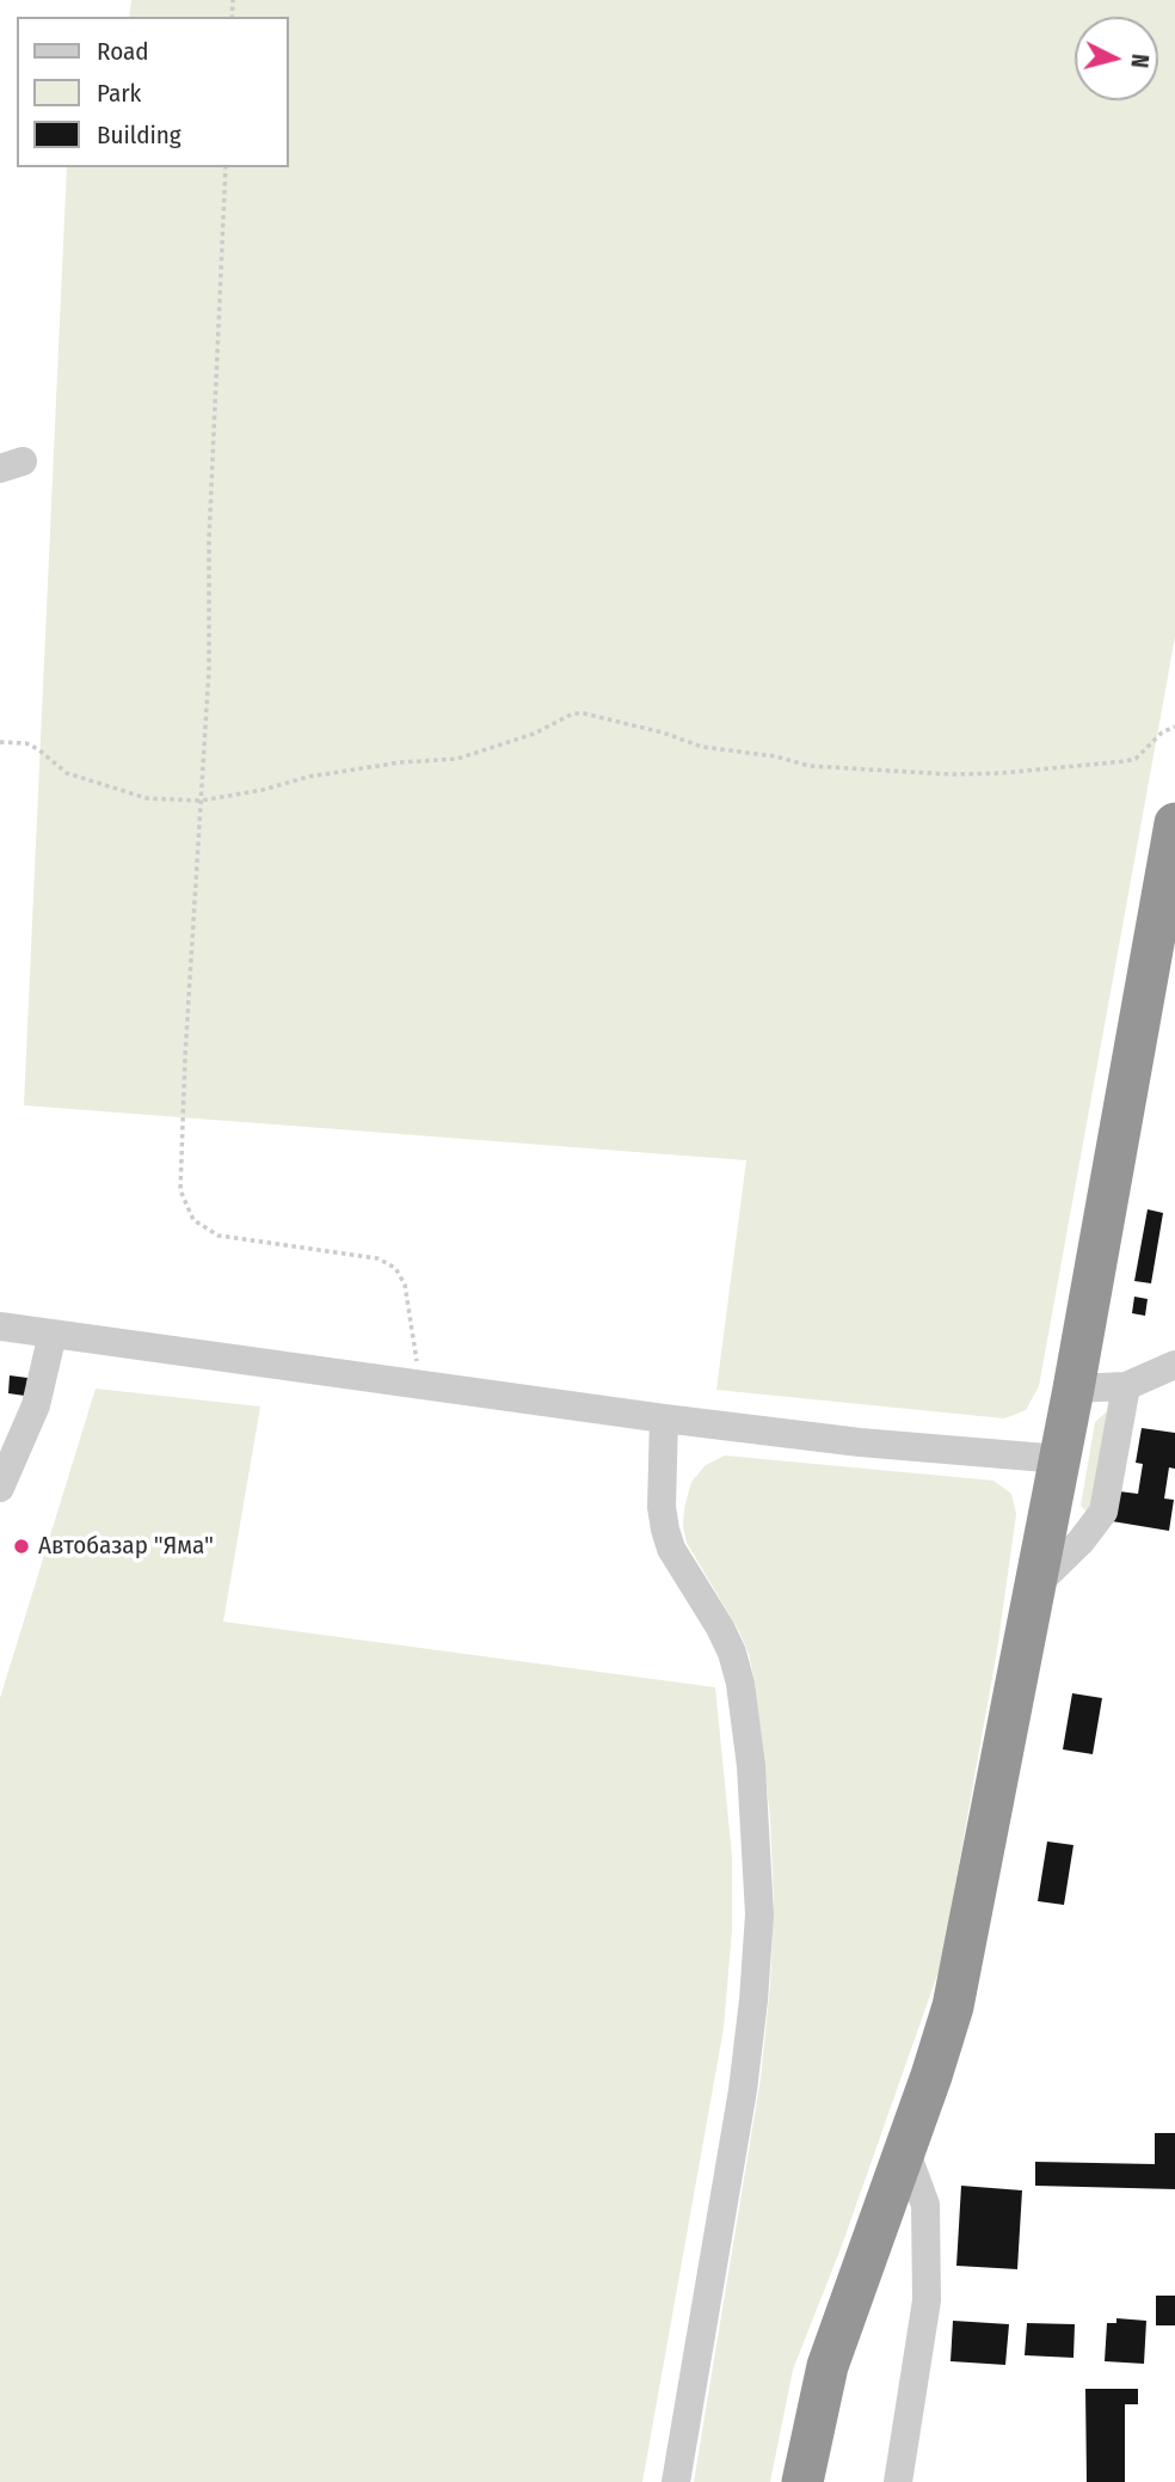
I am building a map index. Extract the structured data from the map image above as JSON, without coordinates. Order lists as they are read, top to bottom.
{
  "places": ["Автобазар \"Яма\""],
  "legend": ["Road", "Park", "Building"],
  "north": "right"
}
